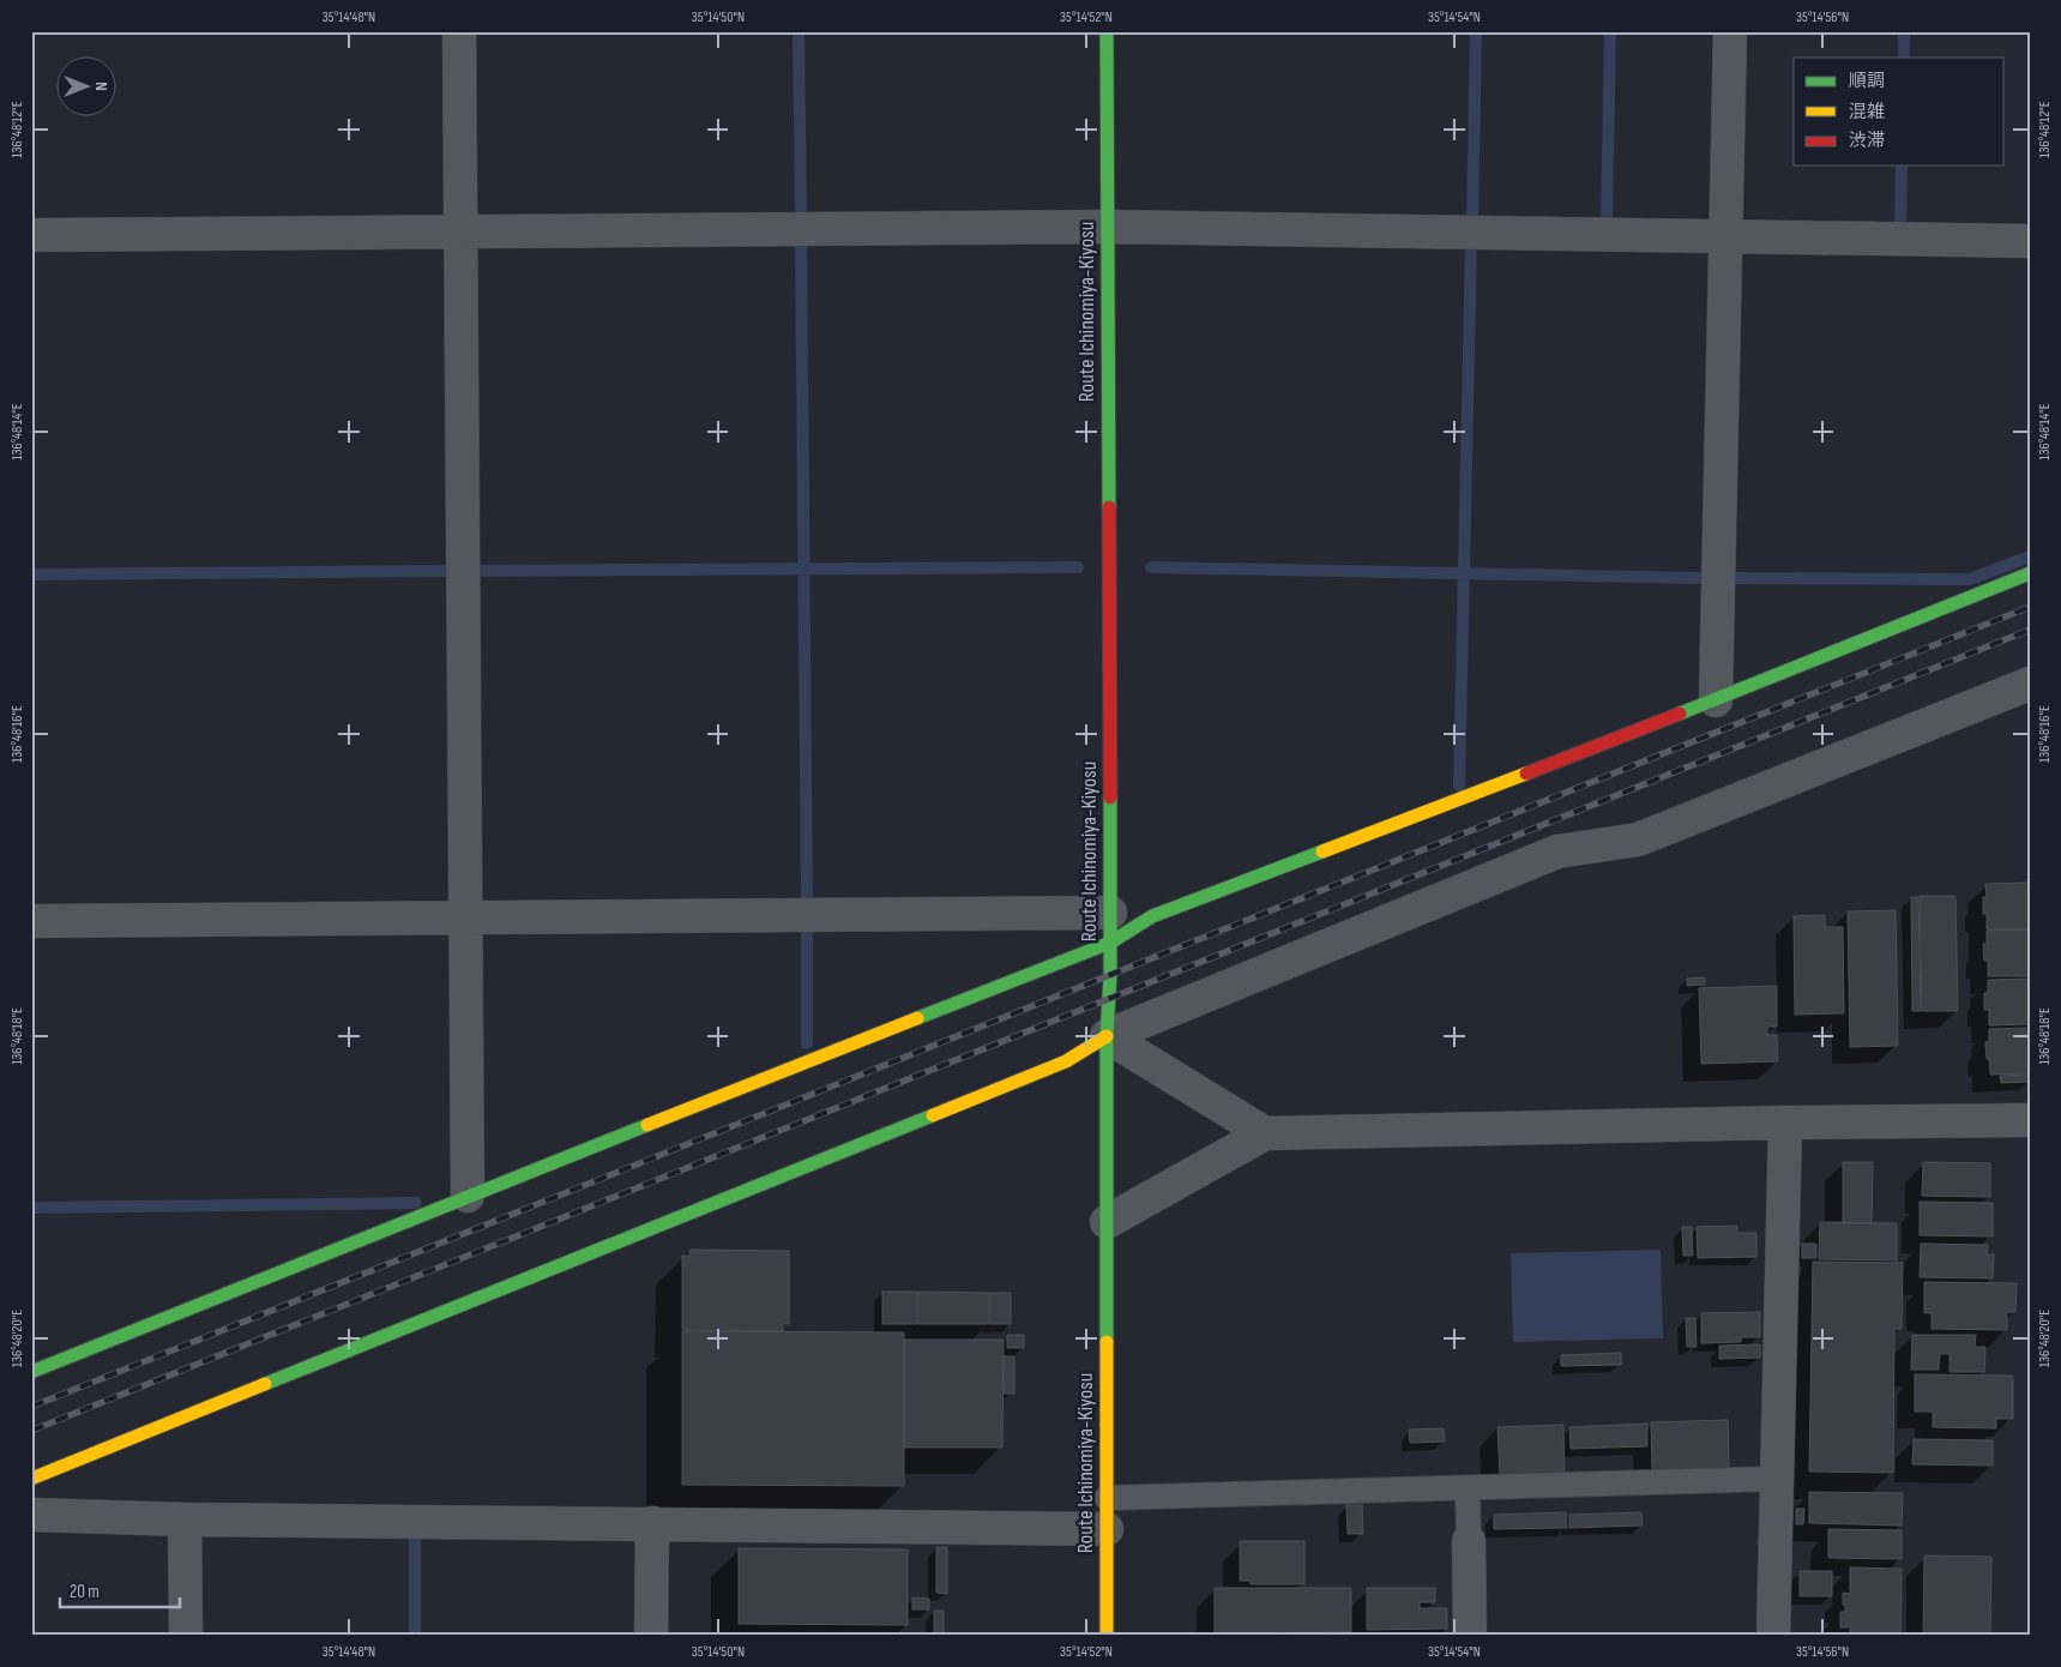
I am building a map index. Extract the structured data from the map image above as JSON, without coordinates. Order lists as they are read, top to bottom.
{
  "streets": {
    "street": ["Route Ichinomiya-Kiyosu"]
  },
  "legend": ["順調", "混雑", "渋滞"],
  "scale_bar": "20 m",
  "north": "right",
  "coordinates": [
    "35°14'48\"N",
    "35°14'50\"N",
    "35°14'52\"N",
    "35°14'54\"N",
    "35°14'56\"N",
    "136°48'12\"E",
    "136°48'14\"E",
    "136°48'16\"E",
    "136°48'18\"E",
    "136°48'20\"E"
  ]
}
